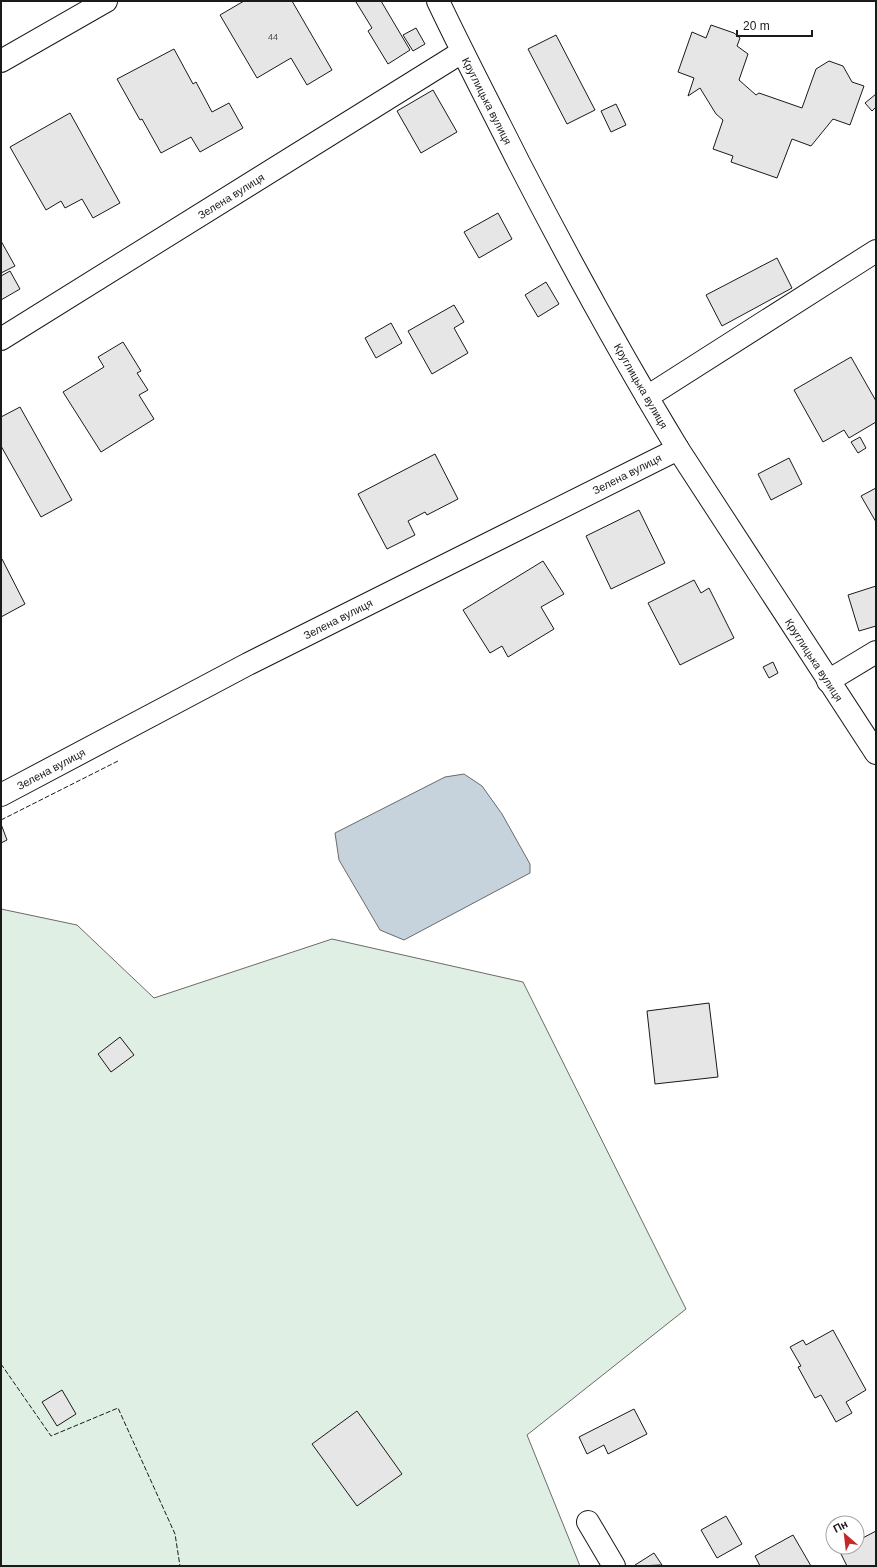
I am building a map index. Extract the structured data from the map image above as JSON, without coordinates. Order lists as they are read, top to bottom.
{
  "streets": {
    "street": ["Круглицька вулиця", "Зелена вулиця"]
  },
  "crossings": [
    ["Круглицька вулиця", "Зелена вулиця"]
  ],
  "house_numbers": ["44"],
  "scale_bar": "20 m",
  "north": "top left"
}
